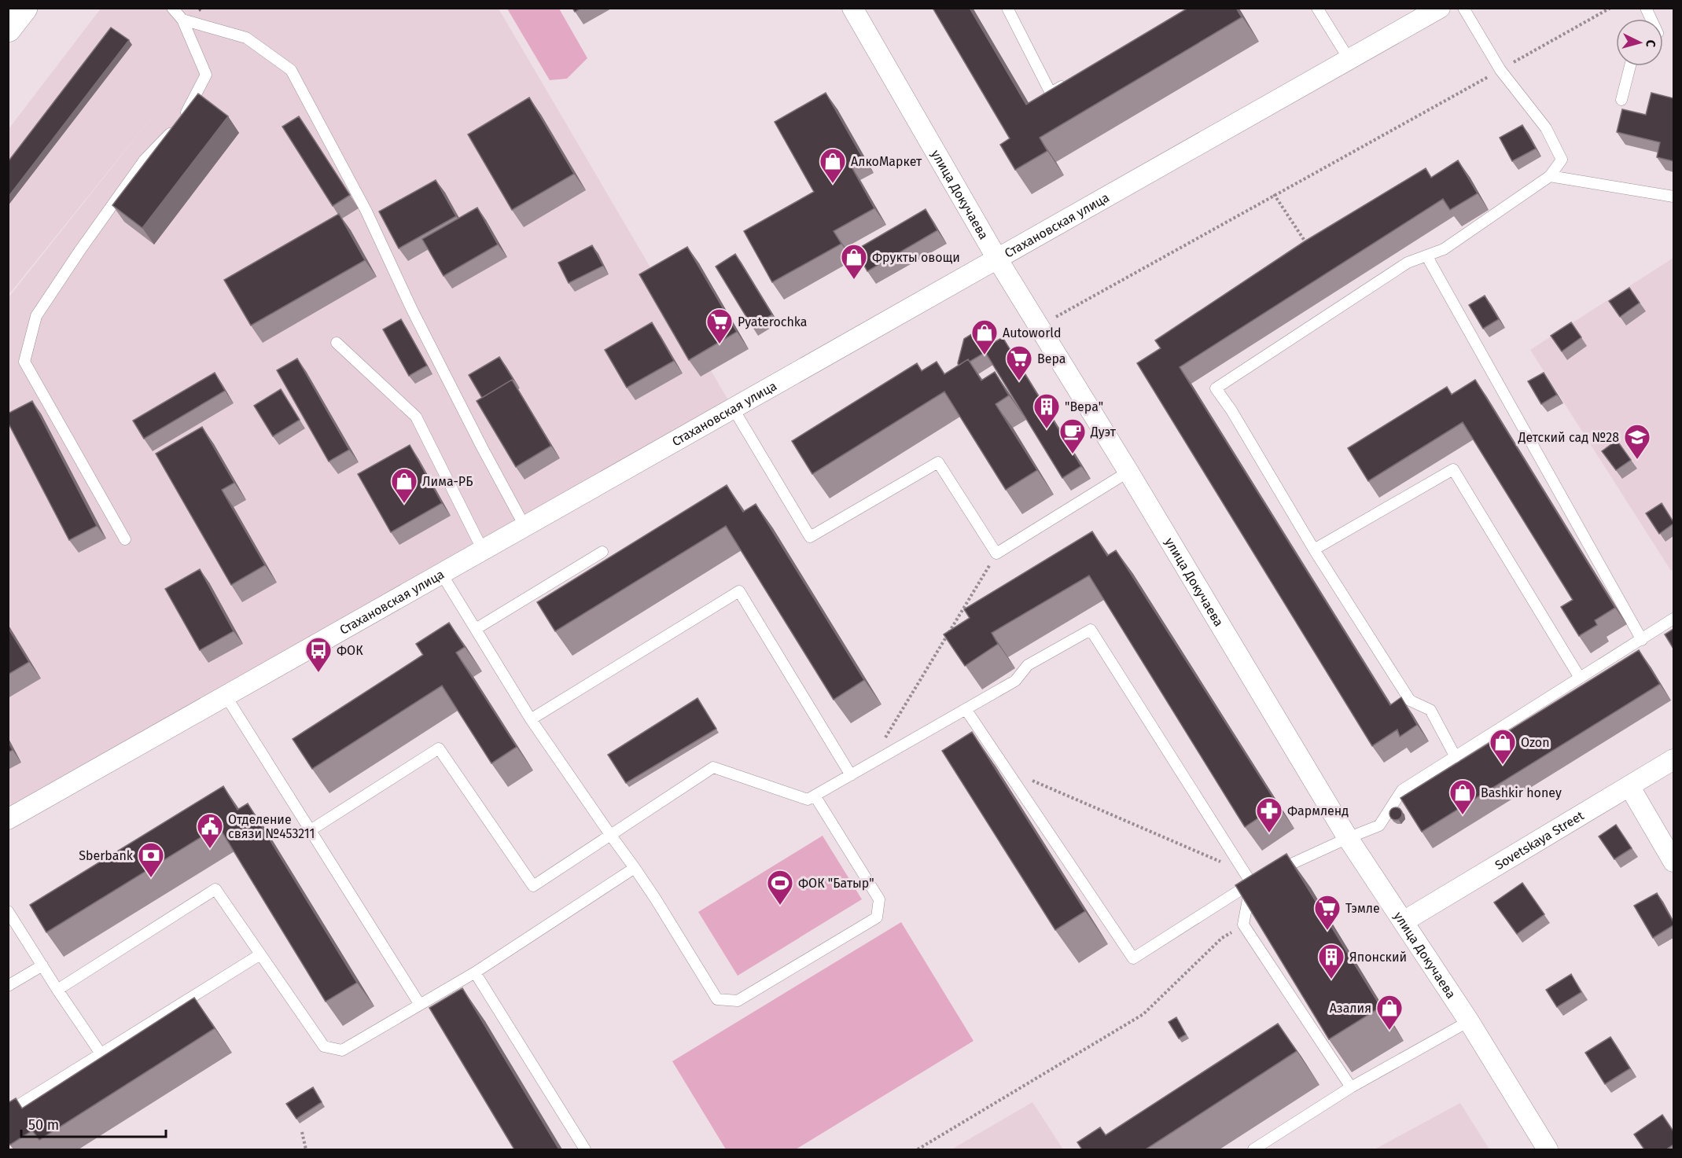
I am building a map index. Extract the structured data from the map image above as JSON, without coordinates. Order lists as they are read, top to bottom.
{
  "streets": {
    "street": ["улица Докучаева", "Стахановская улица", "Sovetskaya Street"]
  },
  "crossings": [
    ["улица Докучаева", "Стахановская улица"],
    ["улица Докучаева", "Sovetskaya Street"]
  ],
  "places": {
    "shop": [
      "АлкоМаркет",
      "Фрукты овощи",
      "Autoworld",
      "Лима-РБ",
      "Ozon",
      "Bashkir honey",
      "Азалия"
    ],
    "supermarket": ["Pyaterochka", "Вера", "Тэмле"],
    "building": ["\"Вера\"", "Японский"],
    "cafe": ["Дуэт"],
    "school or university": ["Детский сад №28"],
    "bus stop": ["ФОК"],
    "pharmacy": ["Фармленд"],
    "public building": ["Отделение связи №453211"],
    "bank": ["Sberbank"],
    "sports": ["ФОК \"Батыр\""]
  },
  "scale_bar": "50 m",
  "north": "right"
}
